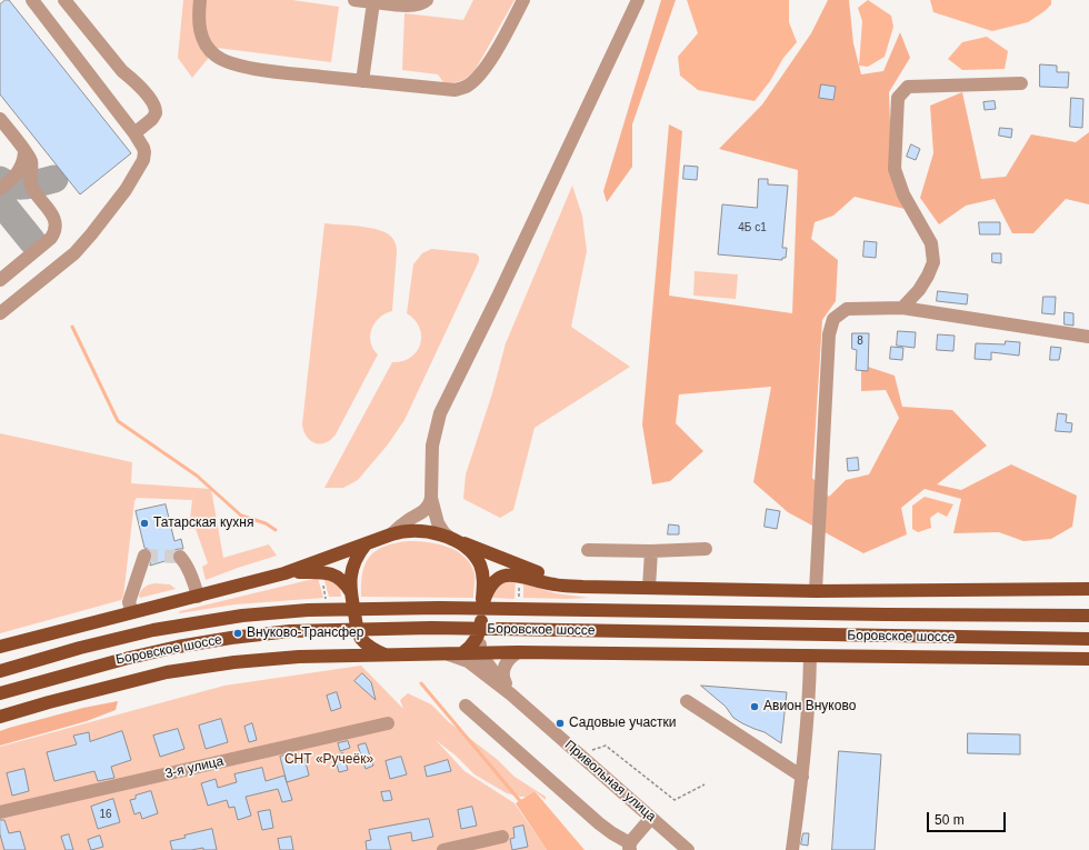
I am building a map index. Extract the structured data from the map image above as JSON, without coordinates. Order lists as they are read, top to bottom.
{
  "streets": {
    "main road": ["Боровское шоссе"],
    "street": ["3-я улица", "Привольная улица"]
  },
  "parks": ["СНТ «Ручеёк»"],
  "places": [
    "Татарская кухня",
    "Внуково-Трансфер",
    "Авион Внуково",
    "Садовые участки"
  ],
  "house_numbers": ["4Б с1", "8", "16"],
  "scale_bar": "50 m"
}
